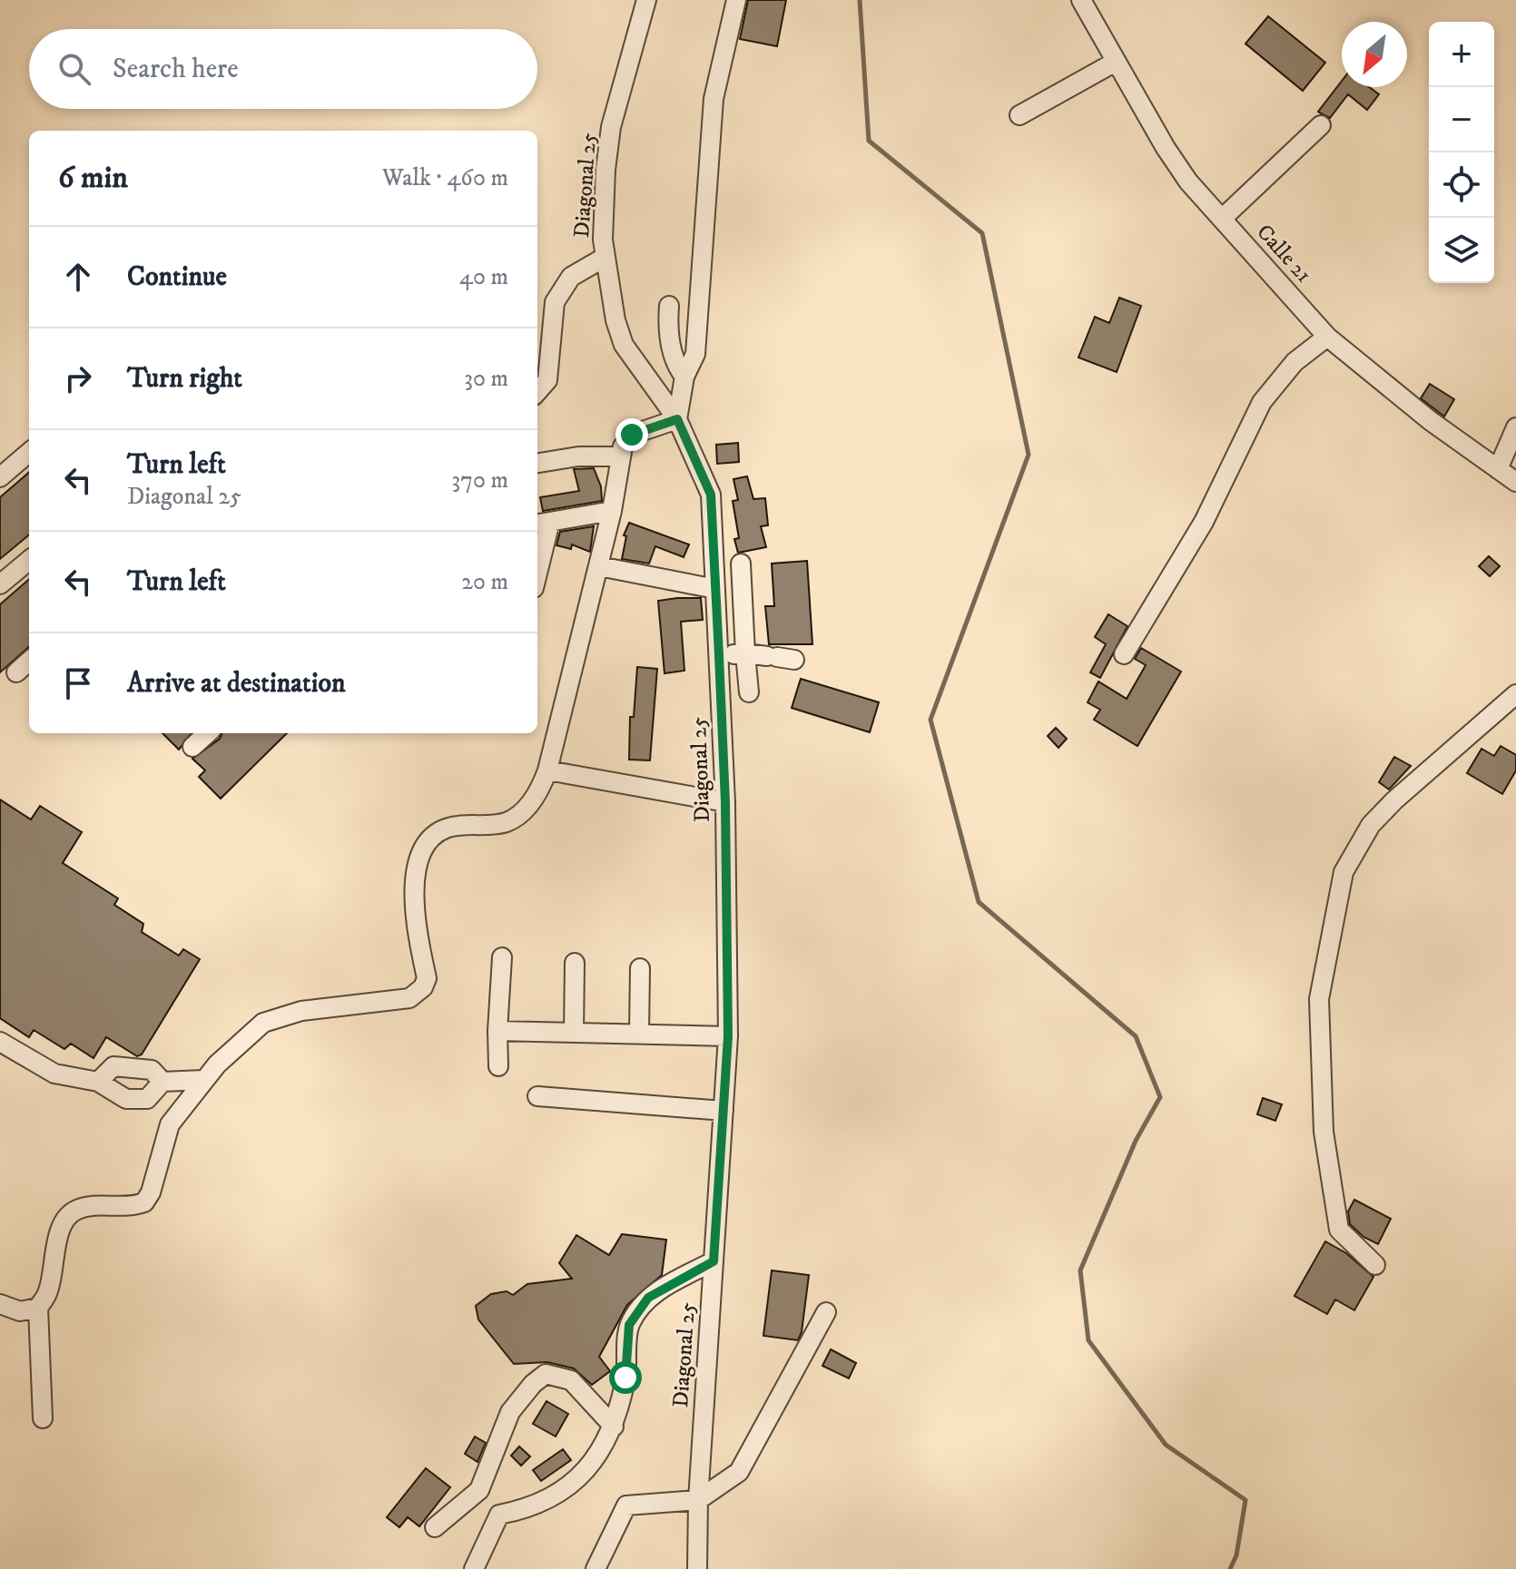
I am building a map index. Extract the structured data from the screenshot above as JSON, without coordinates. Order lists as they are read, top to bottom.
{
  "streets": {
    "street": ["Diagonal 25", "Calle 21"]
  },
  "north": "bottom left",
  "page": {
    "map_buttons": ["+", "−"],
    "search": "Search here",
    "heading": ["6 min", "Walk · 460 m"],
    "list": [
      ["Continue", "40 m"],
      ["Turn right", "30 m"],
      ["Turn left", "Diagonal 25", "370 m"],
      ["Turn left", "20 m"],
      "Arrive at destination"
    ]
  }
}
